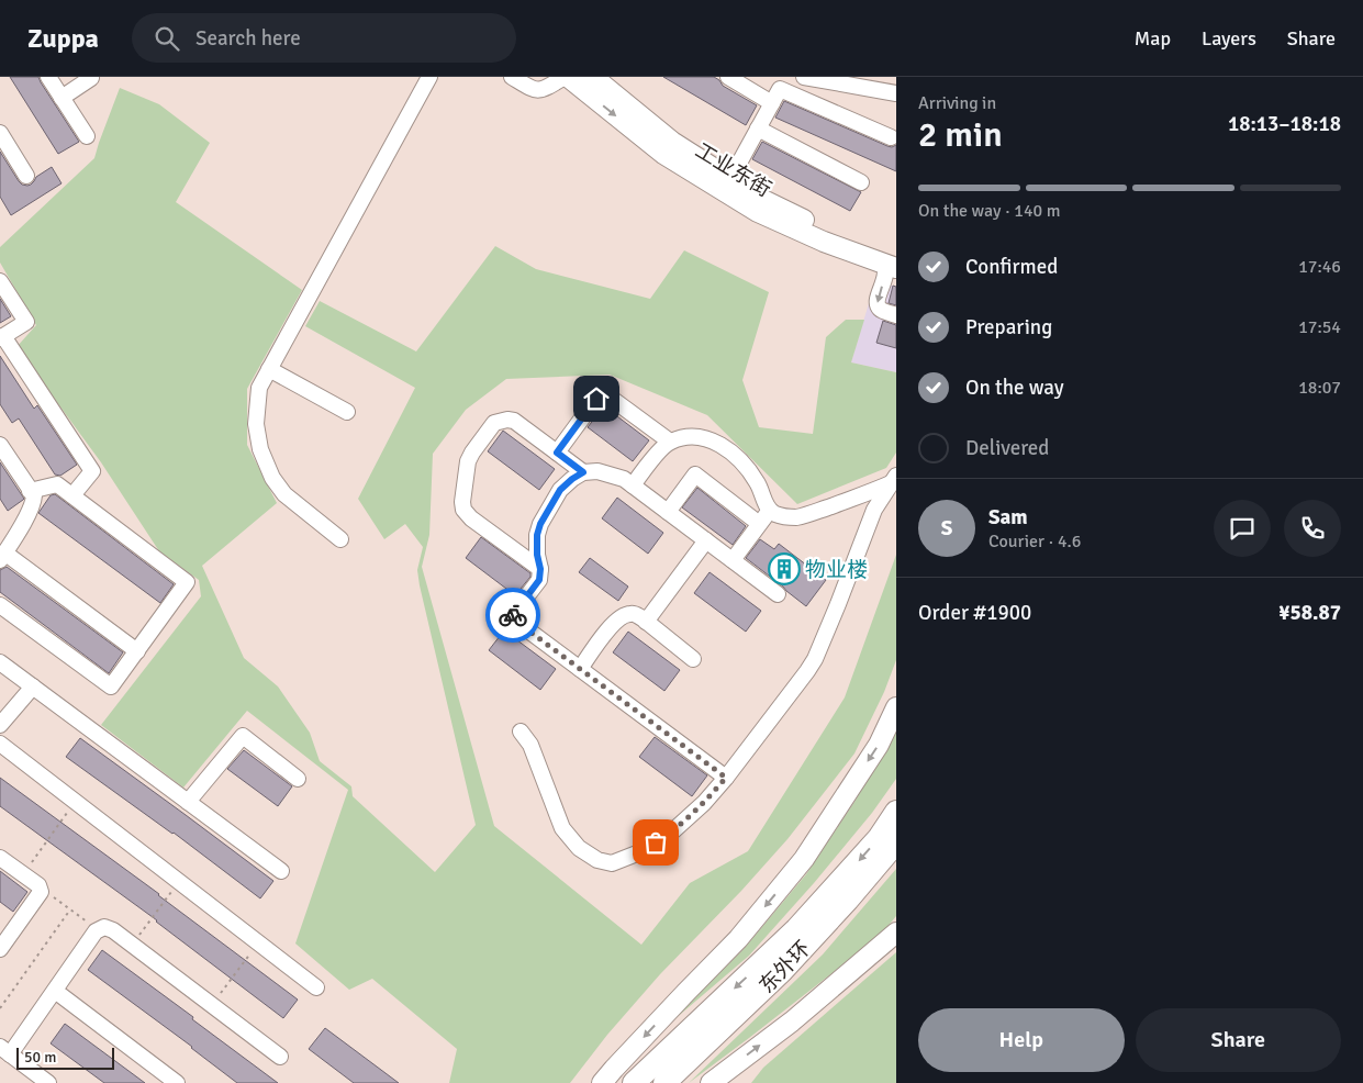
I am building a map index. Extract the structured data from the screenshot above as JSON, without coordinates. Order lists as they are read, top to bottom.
{
  "streets": {
    "highway": ["东外环"],
    "main road": ["工业东街"]
  },
  "places": {
    "building": ["物业楼"]
  },
  "scale_bar": "50 m",
  "page": {
    "header": "Zuppa",
    "search": "Search here",
    "nav": ["Map", "Layers", "Share"],
    "heading": ["2 min", "Arriving in", "18:13–18:18"],
    "panel": [
      "Sam",
      "Courier · 4.6",
      "Order #1900",
      "¥58.87"
    ],
    "bar": "On the way · 140 m",
    "list": [
      ["Confirmed", "17:46"],
      ["Preparing", "17:54"],
      ["On the way", "18:07"],
      "Delivered"
    ],
    "round": "S",
    "buttons": ["Help", "Share"],
    "scale": "50 m"
  }
}
